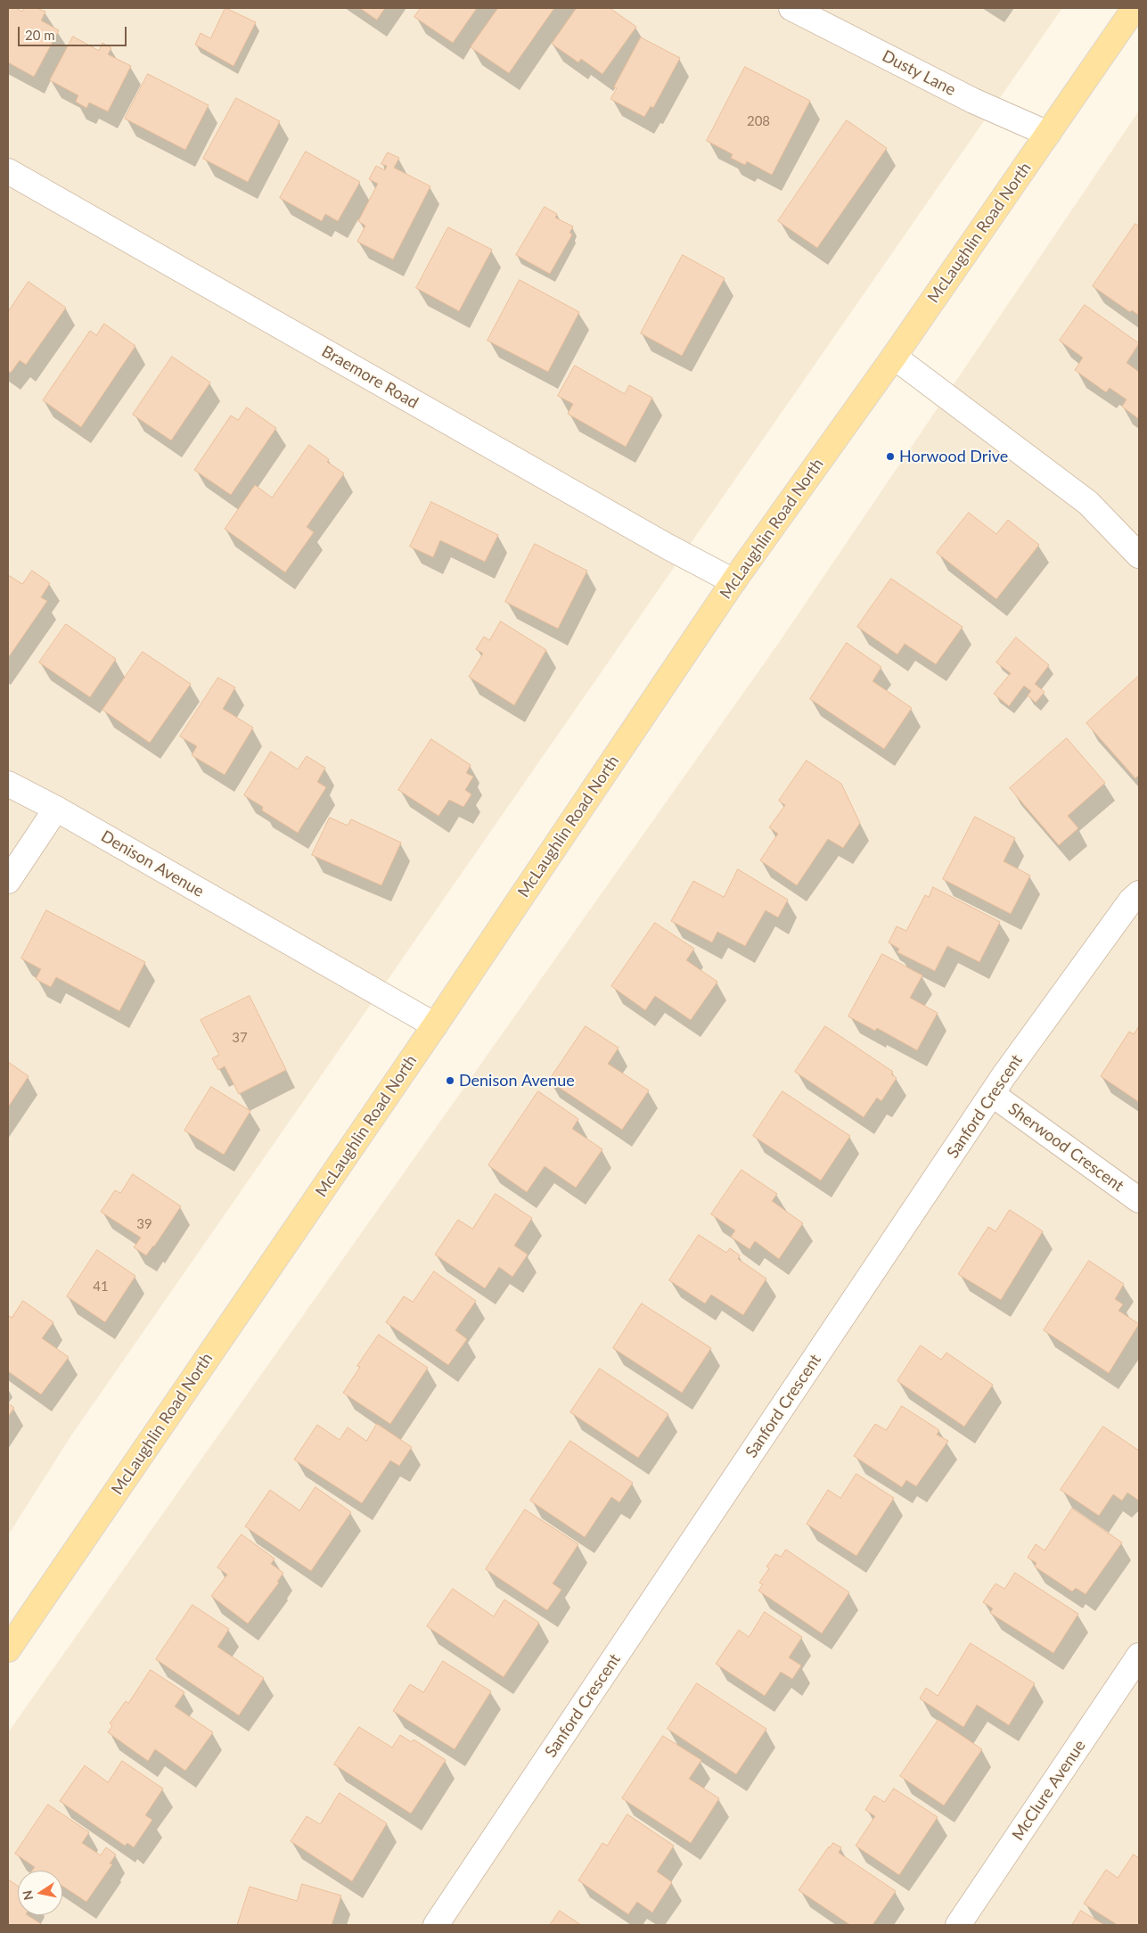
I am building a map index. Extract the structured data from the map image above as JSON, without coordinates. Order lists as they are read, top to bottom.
{
  "streets": {
    "main road": ["McLaughlin Road North"],
    "street": [
      "Dusty Lane",
      "Braemore Road",
      "Denison Avenue",
      "Sanford Crescent",
      "Sherwood Crescent",
      "McClure Avenue"
    ]
  },
  "crossings": [
    ["Dusty Lane", "McLaughlin Road North"],
    ["McLaughlin Road North", "Braemore Road"],
    ["McLaughlin Road North", "Denison Avenue"],
    ["Sanford Crescent", "Sherwood Crescent"]
  ],
  "places": ["Horwood Drive", "Denison Avenue"],
  "house_numbers": [
    "208",
    "37",
    "39",
    "41"
  ],
  "scale_bar": "20 m",
  "north": "left"
}
